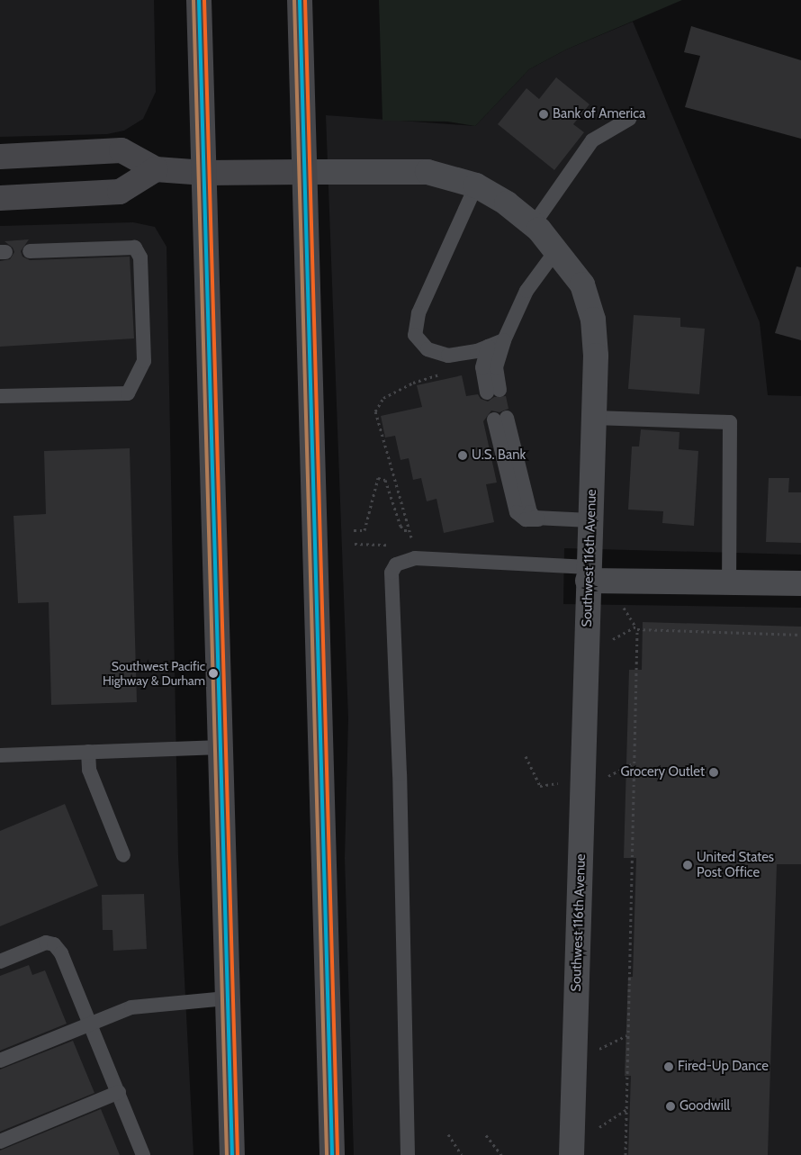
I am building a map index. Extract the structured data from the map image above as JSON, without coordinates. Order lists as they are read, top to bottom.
{
  "streets": {
    "street": ["Southwest 116th Avenue"]
  },
  "places": [
    "Bank of America",
    "U.S. Bank",
    "Southwest Pacific Highway & Durham",
    "Grocery Outlet",
    "United States Post Office",
    "Fired-Up Dance",
    "Goodwill"
  ]
}
